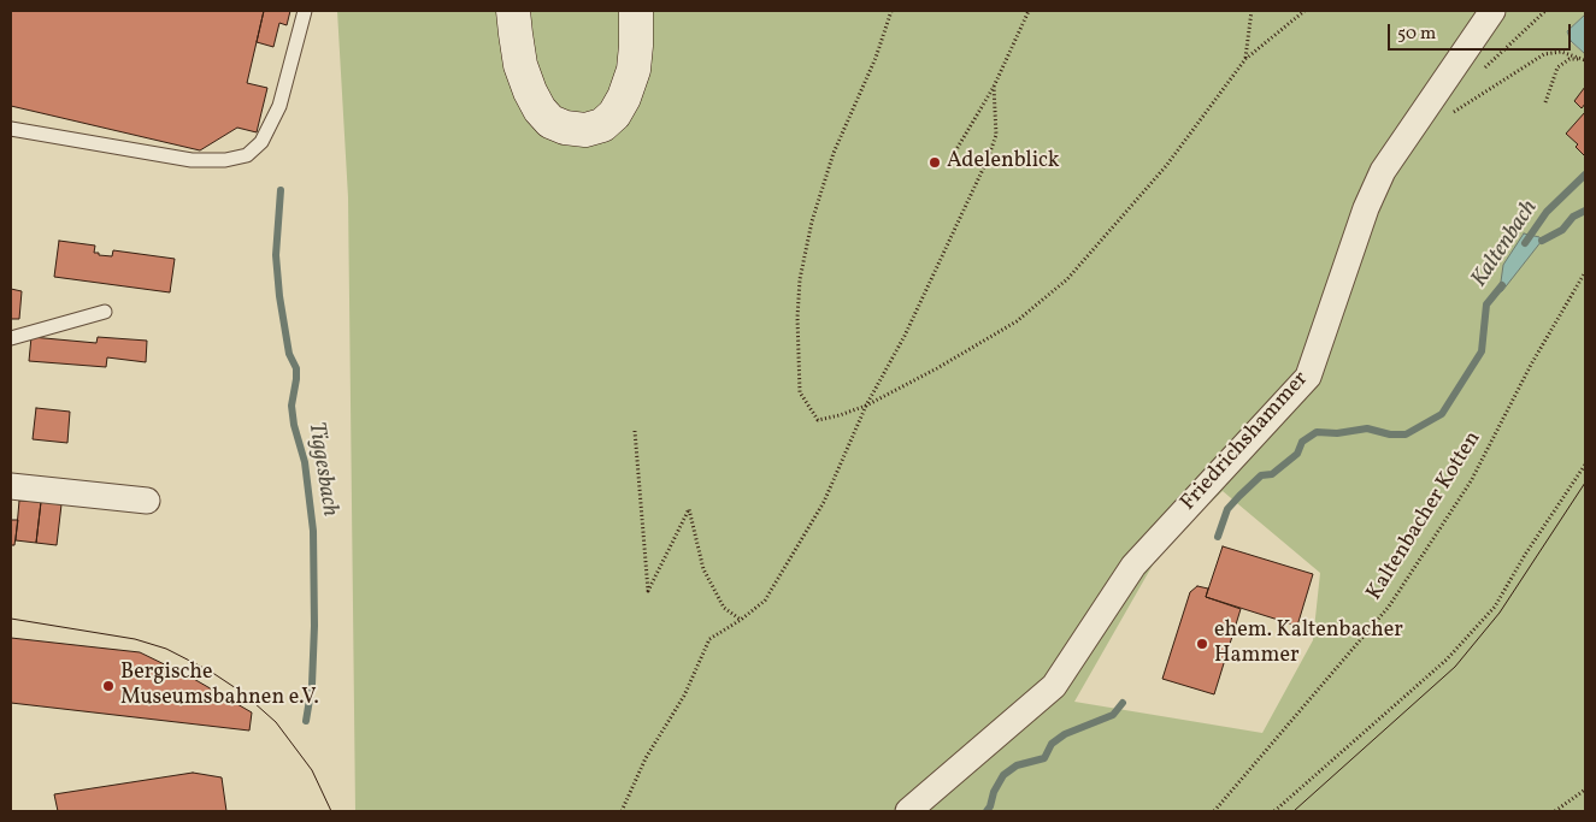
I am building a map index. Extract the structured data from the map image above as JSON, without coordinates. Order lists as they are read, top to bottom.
{
  "streets": {
    "street": ["Friedrichshammer"],
    "path": ["Kaltenbacher Kotten"]
  },
  "water": ["Kaltenbach", "Tiggesbach"],
  "places": ["Adelenblick", "ehem. Kaltenbacher Hammer", "Bergische Museumsbahnen e.V."],
  "scale_bar": "50 m"
}
